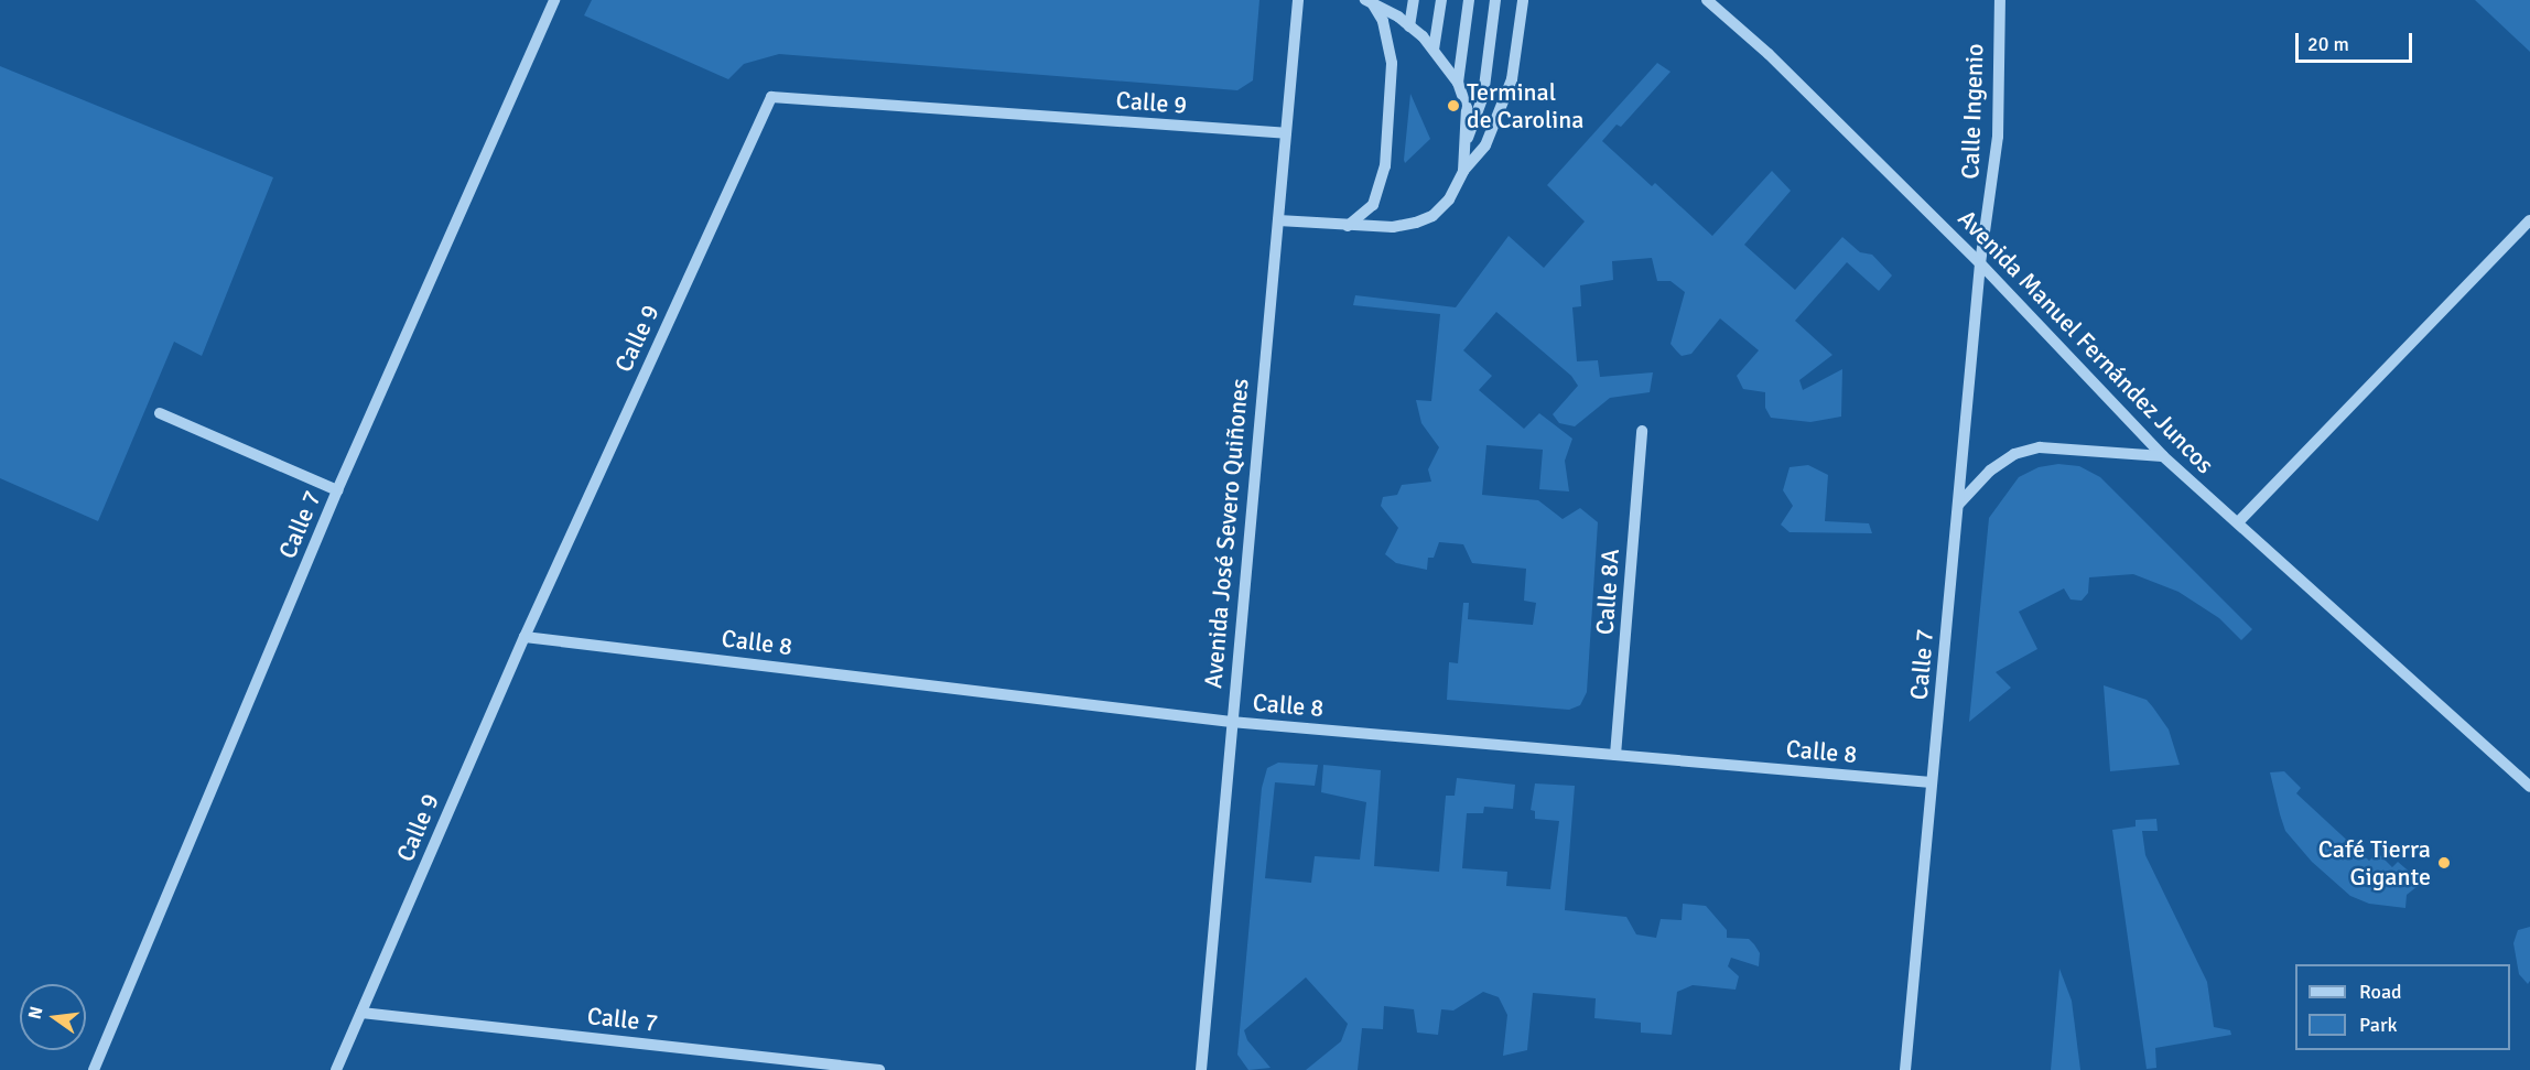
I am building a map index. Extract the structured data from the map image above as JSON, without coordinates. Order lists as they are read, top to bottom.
{
  "streets": {
    "street": [
      "Calle 9",
      "Calle Ingenio",
      "Avenida Manuel Fernández Juncos",
      "Calle 7",
      "Avenida José Severo Quiñones",
      "Calle 8A",
      "Calle 8"
    ]
  },
  "crossings": [
    ["Calle 9", "Calle 7"],
    ["Calle 9", "Avenida José Severo Quiñones"],
    ["Calle 9", "Calle 8"],
    ["Calle Ingenio", "Avenida Manuel Fernández Juncos"],
    ["Calle Ingenio", "Calle 7"],
    ["Avenida Manuel Fernández Juncos", "Calle 7"],
    ["Calle 7", "Calle 8"],
    ["Avenida José Severo Quiñones", "Calle 8"],
    ["Calle 8A", "Calle 8"]
  ],
  "places": ["Terminal de Carolina", "Café Tierra Gigante"],
  "legend": ["Road", "Park"],
  "scale_bar": "20 m",
  "north": "left"
}
